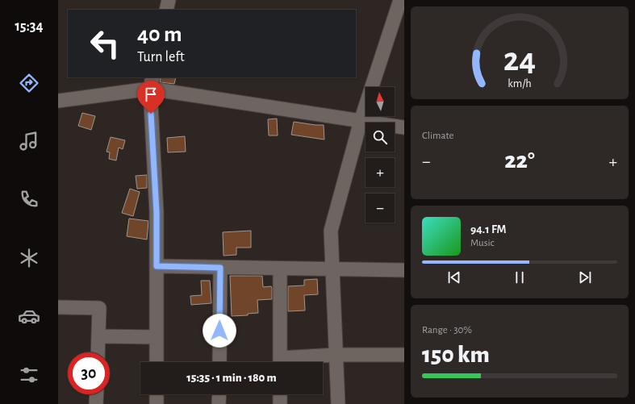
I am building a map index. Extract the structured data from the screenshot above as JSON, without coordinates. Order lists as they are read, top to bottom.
{
  "north": "top",
  "page": {
    "tabs": "15:34",
    "turn": ["40 m", "Turn left"],
    "map_buttons": ["+", "−"],
    "tile": [
      "Climate",
      ["Range · 30%", "150 km"]
    ],
    "heat": ["−", "22°", "+"],
    "song": ["94.1 FM", "Music"],
    "limit": "30",
    "trip": "15:35 · 1 min · 180 m",
    "gauge": ["24", "km/h"]
  }
}
